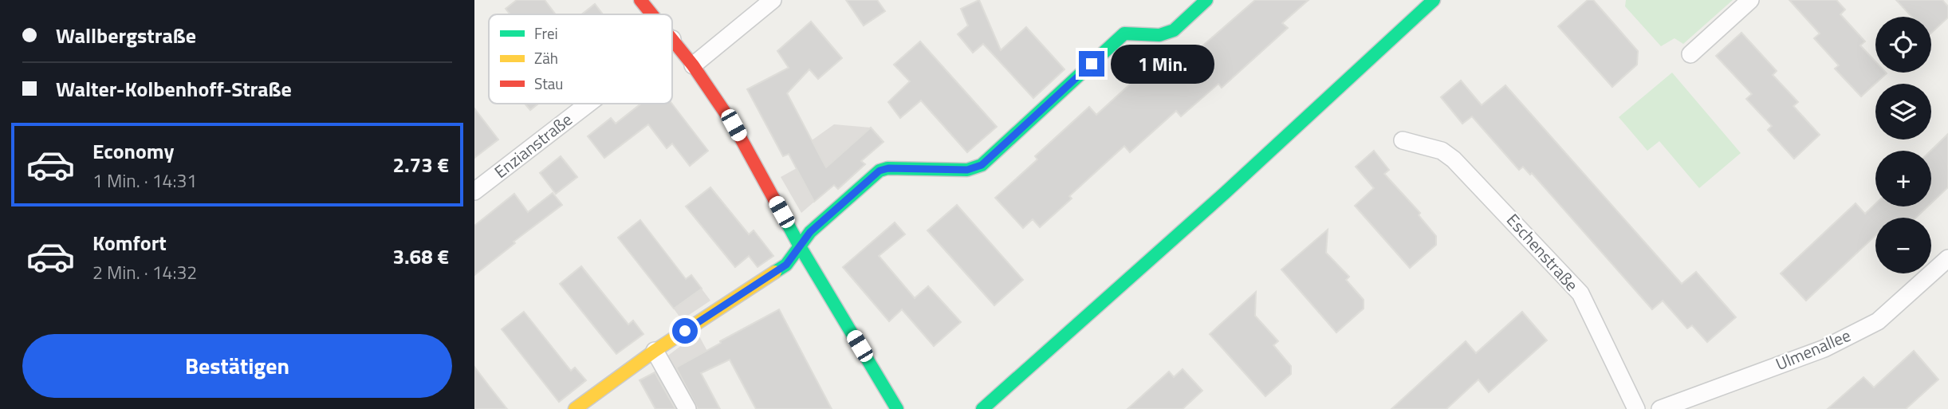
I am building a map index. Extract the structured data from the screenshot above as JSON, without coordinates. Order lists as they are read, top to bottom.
{
  "streets": {
    "street": ["Enzianstraße", "Eschenstraße", "Ulmenallee"]
  },
  "legend": ["Frei", "Zäh", "Stau"],
  "page": {
    "banner": ["Wallbergstraße", "Walter-Kolbenhoff-Straße"],
    "map_buttons": ["+", "−"],
    "bubble": "1 Min.",
    "list": [
      {
        "name": "Economy",
        "note": "1 Min. · 14:31",
        "value": "2.73 €"
      },
      {
        "name": "Komfort",
        "note": "2 Min. · 14:32",
        "value": "3.68 €"
      }
    ],
    "buttons": "Bestätigen"
  }
}
